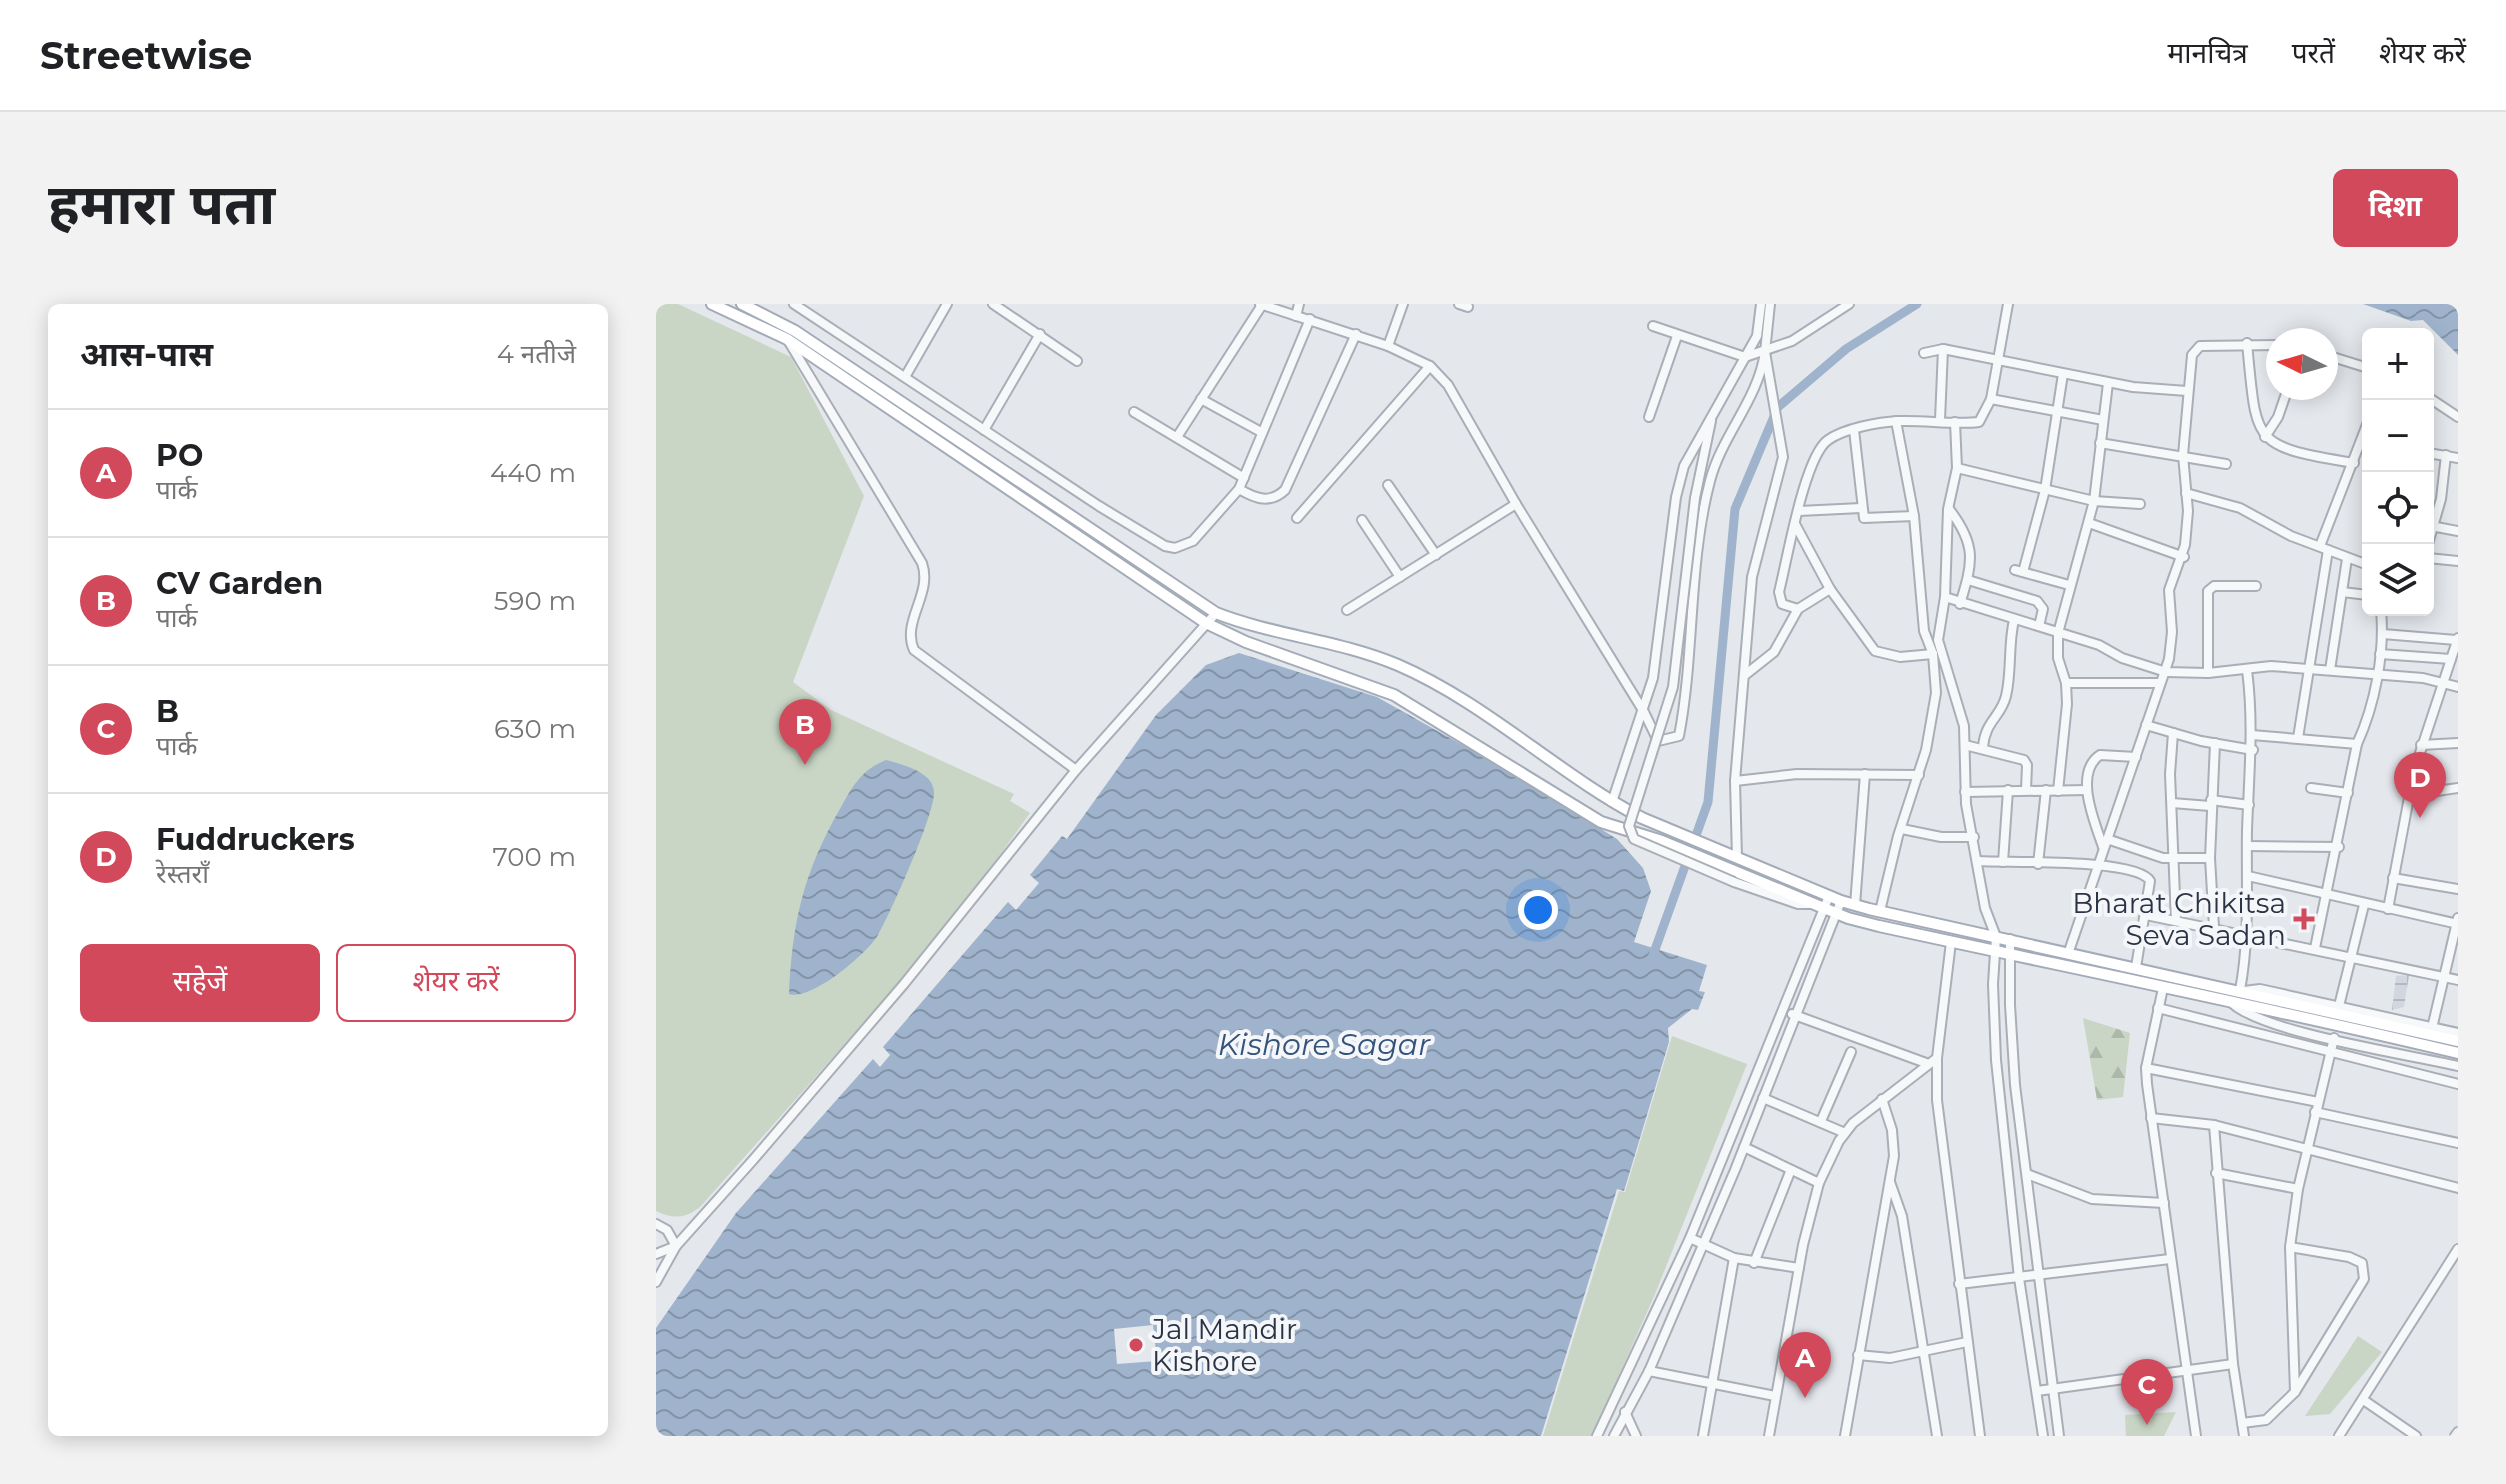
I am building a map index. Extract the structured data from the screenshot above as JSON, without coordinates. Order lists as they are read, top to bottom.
{
  "water": ["Kishore Sagar"],
  "places": {
    "health": ["Bharat Chikitsa Seva Sadan"],
    "other": ["Jal Mandir Kishore"]
  },
  "north": "left",
  "page": {
    "header": "Streetwise",
    "nav": ["मानचित्र", "परतें", "शेयर करें"],
    "buttons": [
      "दिशा",
      ["सहेजें", "शेयर करें"]
    ],
    "title": "हमारा पता",
    "heading": ["आस-पास", "4 नतीजे"],
    "map_buttons": ["+", "−"],
    "list": [
      {
        "mark": "A",
        "name": "PO",
        "note": "पार्क",
        "value": "440 m"
      },
      {
        "mark": "B",
        "name": "CV Garden",
        "note": "पार्क",
        "value": "590 m"
      },
      {
        "mark": "C",
        "name": "B",
        "note": "पार्क",
        "value": "630 m"
      },
      {
        "mark": "D",
        "name": "Fuddruckers",
        "note": "रेस्तराँ",
        "value": "700 m"
      }
    ],
    "pins": [
      "B",
      "D",
      "A",
      "C"
    ]
  }
}
